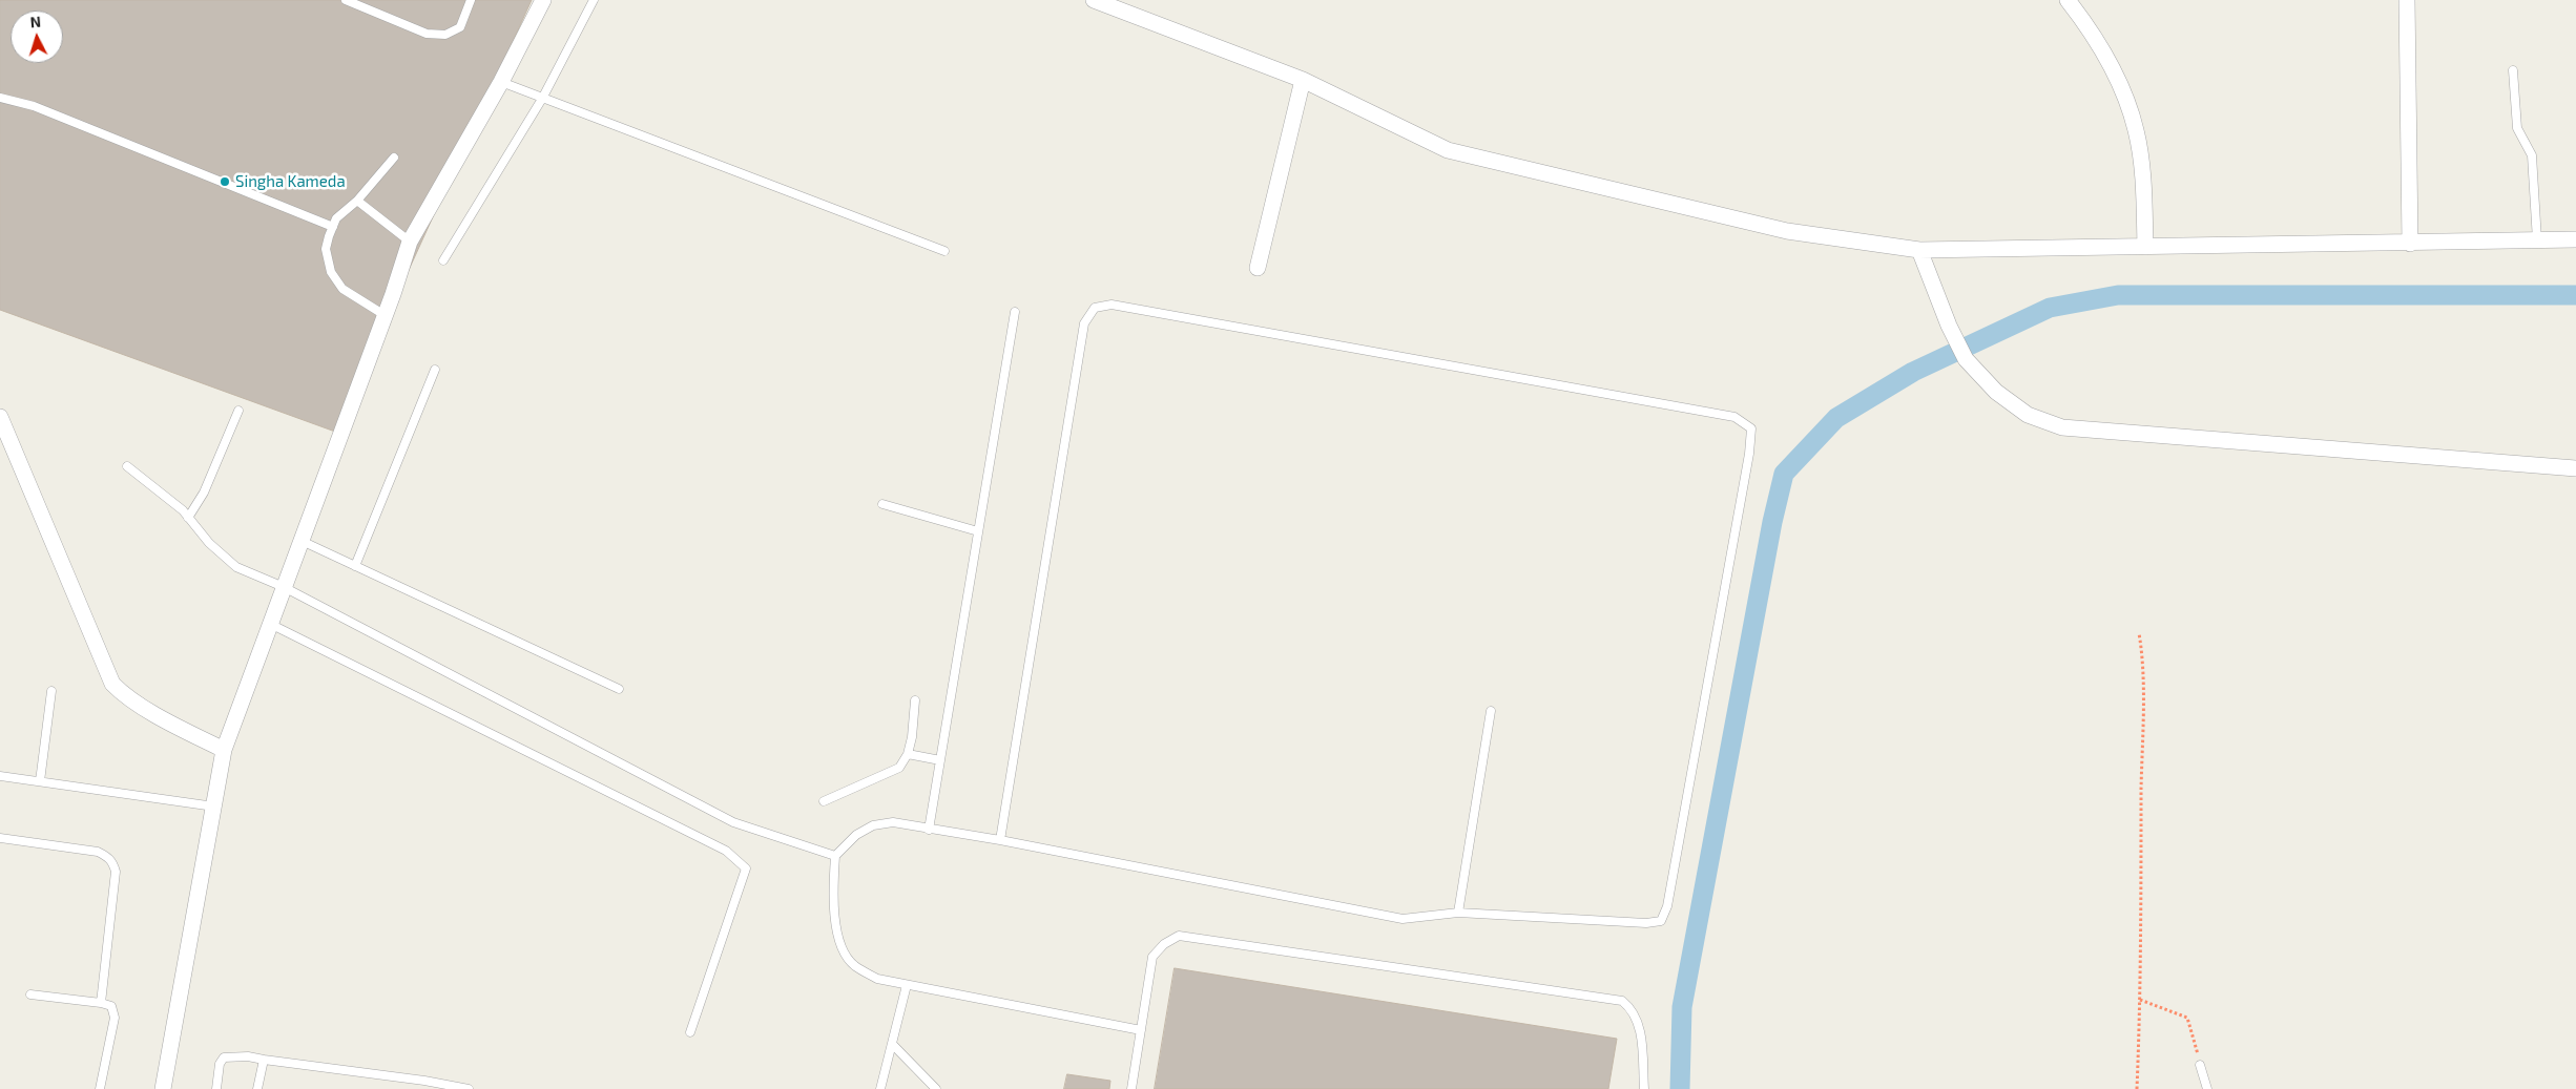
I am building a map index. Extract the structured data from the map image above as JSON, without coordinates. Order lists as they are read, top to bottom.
{
  "places": ["Singha Kameda"],
  "north": "top"
}
